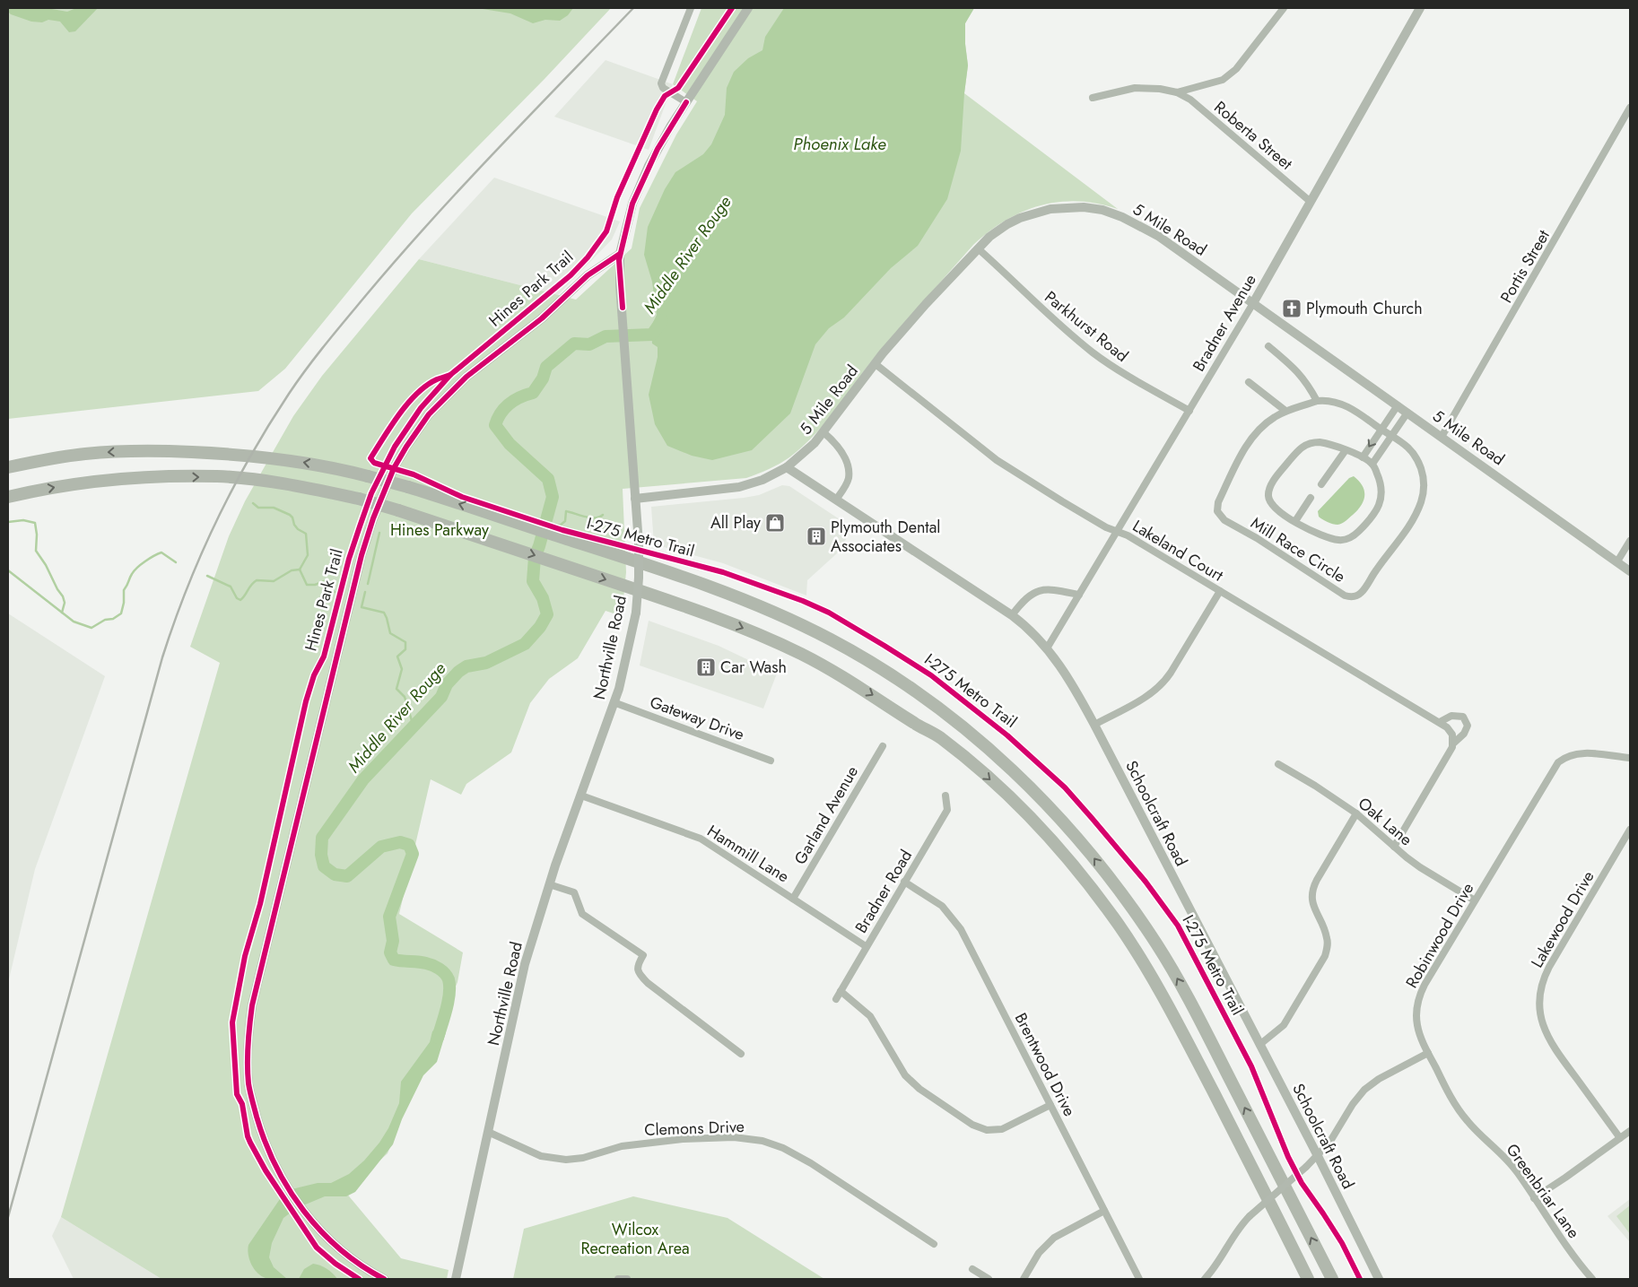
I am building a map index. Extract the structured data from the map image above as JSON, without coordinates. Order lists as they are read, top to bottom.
{
  "streets": {
    "street": [
      "Roberta Street",
      "5 Mile Road",
      "Portis Street",
      "Bradner Avenue",
      "Parkhurst Road",
      "Mill Race Circle",
      "Lakeland Court",
      "Northville Road",
      "Gateway Drive",
      "Schoolcraft Road",
      "Garland Avenue",
      "Oak Lane",
      "Hammill Lane",
      "Bradner Road",
      "Lakewood Drive",
      "Robinwood Drive",
      "Brentwood Drive",
      "Clemons Drive",
      "Greenbriar Lane"
    ],
    "cycle path": ["Hines Park Trail", "I-275 Metro Trail"]
  },
  "crossings": [
    ["Roberta Street", "Bradner Avenue"],
    ["5 Mile Road", "Portis Street"],
    ["5 Mile Road", "Bradner Avenue"],
    ["5 Mile Road", "Parkhurst Road"],
    ["5 Mile Road", "Lakeland Court"],
    ["5 Mile Road", "Northville Road"],
    ["5 Mile Road", "Schoolcraft Road"],
    ["Bradner Avenue", "Parkhurst Road"],
    ["Bradner Avenue", "Lakeland Court"],
    ["Bradner Avenue", "Schoolcraft Road"],
    ["Northville Road", "Gateway Drive"],
    ["Northville Road", "Hammill Lane"],
    ["Northville Road", "Clemons Drive"],
    ["Garland Avenue", "Hammill Lane"],
    ["Oak Lane", "Robinwood Drive"],
    ["Hammill Lane", "Bradner Road"],
    ["Bradner Road", "Brentwood Drive"],
    ["Robinwood Drive", "Greenbriar Lane"]
  ],
  "water": ["Phoenix Lake", "Middle River Rouge"],
  "parks": ["Hines Parkway", "Wilcox Recreation Area"],
  "places": {
    "church": ["Plymouth Church"],
    "shop": ["All Play"],
    "building": ["Plymouth Dental Associates", "Car Wash"]
  }
}
